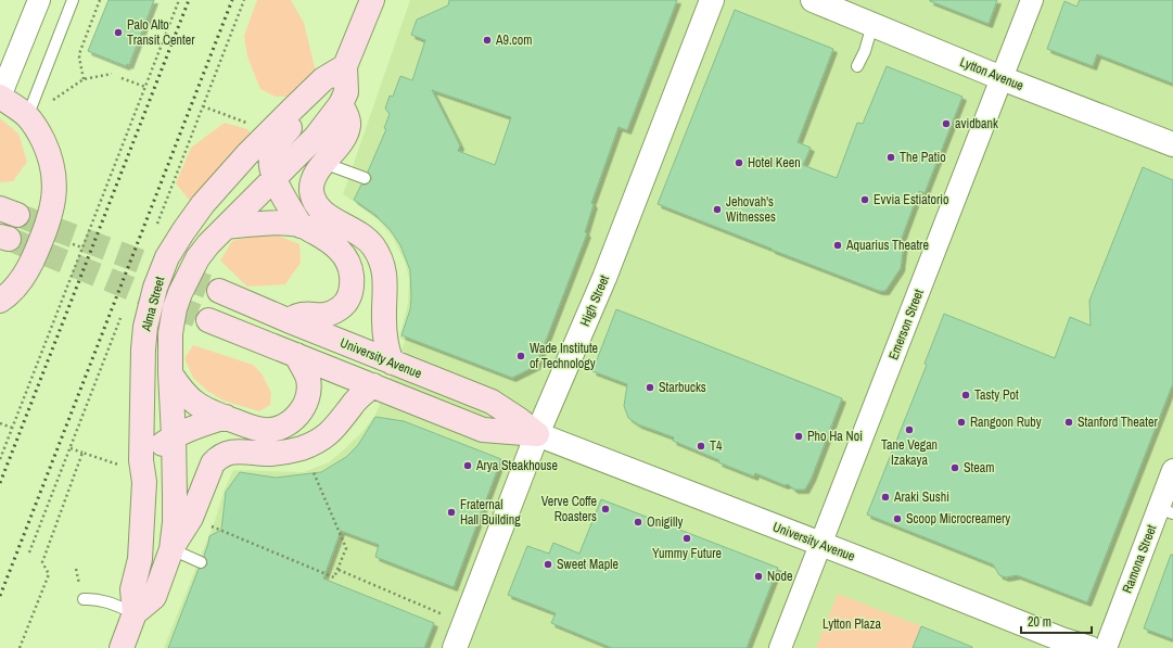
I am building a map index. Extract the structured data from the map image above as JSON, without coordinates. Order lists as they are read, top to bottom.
{
  "streets": {
    "main road": ["Alma Street", "University Avenue"],
    "street": [
      "Lytton Avenue",
      "High Street",
      "Emerson Street",
      "Ramona Street"
    ]
  },
  "crossings": [
    ["Lytton Avenue", "Emerson Street"],
    ["High Street", "University Avenue"],
    ["Emerson Street", "University Avenue"]
  ],
  "parks": ["Lytton Plaza"],
  "places": [
    "Palo Alto Transit Center",
    "A9.com",
    "avidbank",
    "The Patio",
    "Hotel Keen",
    "Evvia Estiatorio",
    "Jehovah's Witnesses",
    "Aquarius Theatre",
    "Wade Institute of Technology",
    "Starbucks",
    "Tasty Pot",
    "Rangoon Ruby",
    "Stanford Theater",
    "Tane Vegan Izakaya",
    "Pho Ha Noi",
    "T4",
    "Arya Steakhouse",
    "Steam",
    "Araki Sushi",
    "Verve Coffe Roasters",
    "Fraternal Hall Building",
    "Scoop Microcreamery",
    "Onigilly",
    "Yummy Future",
    "Sweet Maple",
    "Node"
  ],
  "scale_bar": "20 m"
}
